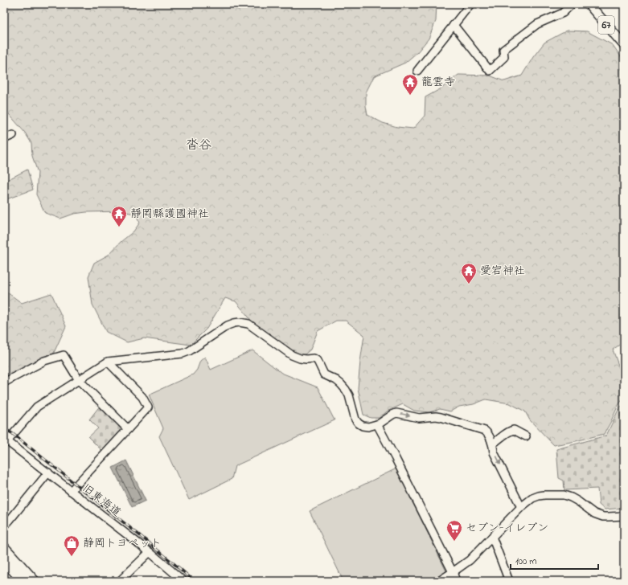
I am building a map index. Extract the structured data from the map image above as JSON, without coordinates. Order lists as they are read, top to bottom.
{
  "streets": {
    "main road": ["67"],
    "street": ["旧東海道"]
  },
  "districts": ["沓谷"],
  "places": {
    "temple": ["龍雲寺", "靜岡縣護國神社", "愛宕神社"],
    "supermarket": ["セブン-イレブン"],
    "shop": ["静岡トヨペット"]
  },
  "scale_bar": "100 m"
}
